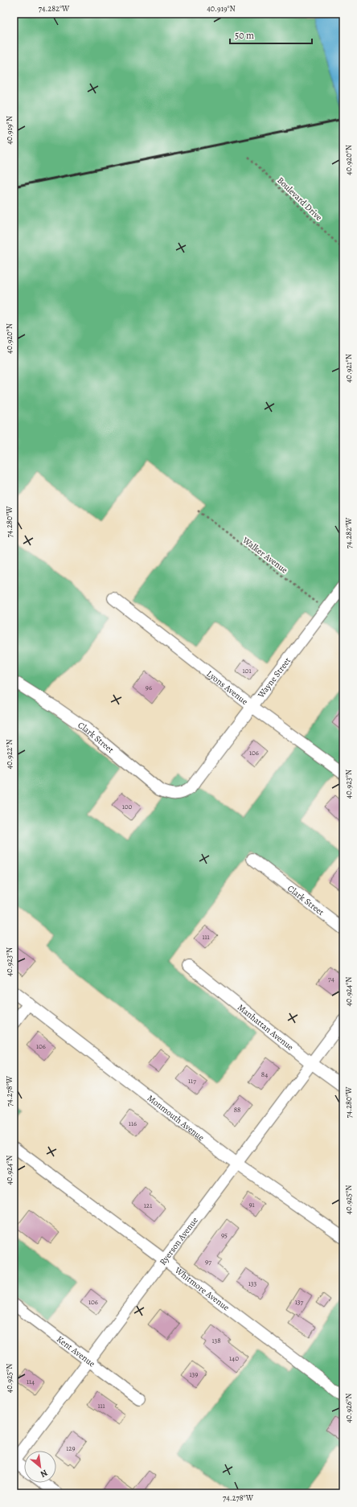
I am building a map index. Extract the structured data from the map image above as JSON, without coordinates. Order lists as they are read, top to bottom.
{
  "streets": {
    "street": [
      "Wayne Street",
      "Lyons Avenue",
      "Clark Street",
      "Manhattan Avenue",
      "Monmouth Avenue",
      "Ryerson Avenue",
      "Whitmore Avenue",
      "Kent Avenue"
    ],
    "path": ["Boulevard Drive", "Walker Avenue"]
  },
  "crossings": [
    ["Walker Avenue", "Wayne Street"],
    ["Wayne Street", "Lyons Avenue"],
    ["Wayne Street", "Clark Street"],
    ["Manhattan Avenue", "Ryerson Avenue"],
    ["Monmouth Avenue", "Ryerson Avenue"],
    ["Ryerson Avenue", "Whitmore Avenue"],
    ["Ryerson Avenue", "Kent Avenue"]
  ],
  "house_numbers": [
    "101",
    "96",
    "106",
    "100",
    "111",
    "74",
    "106",
    "84",
    "117",
    "88",
    "116",
    "91",
    "121",
    "95",
    "97",
    "133",
    "106",
    "137",
    "138",
    "140",
    "139",
    "114",
    "111",
    "129"
  ],
  "scale_bar": "50 m",
  "north": "bottom right",
  "coordinates": [
    "74.282°W",
    "40.919°N",
    "40.920°N",
    "40.921°N",
    "74.280°W",
    "40.922°N",
    "40.923°N",
    "40.924°N",
    "74.278°W",
    "40.925°N",
    "40.926°N"
  ]
}
